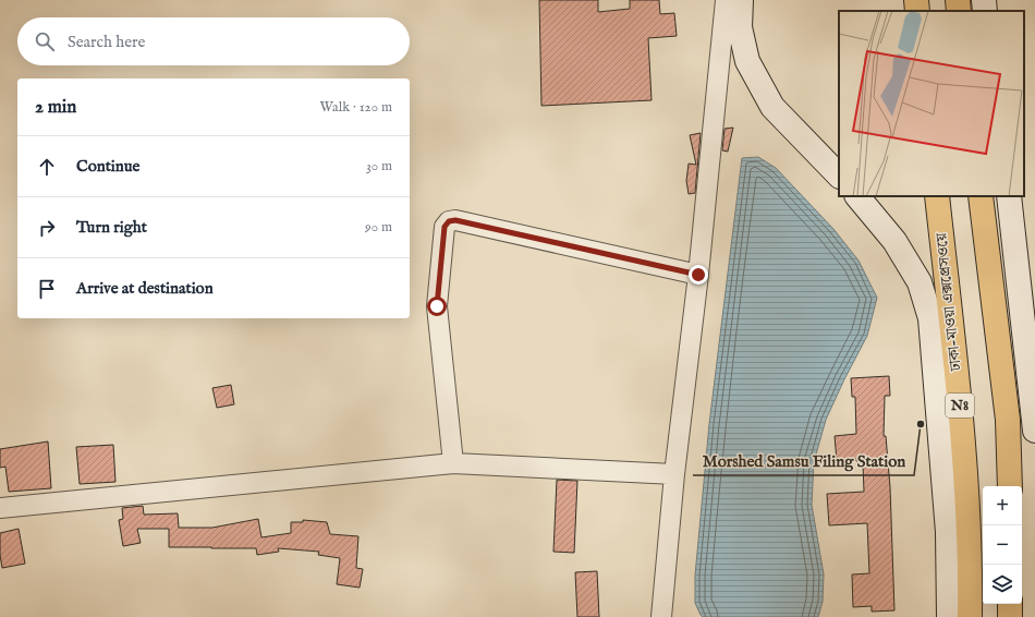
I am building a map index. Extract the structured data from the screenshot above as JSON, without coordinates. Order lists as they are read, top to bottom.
{
  "streets": {
    "highway": ["ঢাকা-মাওয়া এক্সপ্রেসওয়ে", "N8"]
  },
  "places": ["Morshed Samsu Filing Station"],
  "page": {
    "search": "Search here",
    "heading": ["2 min", "Walk · 120 m"],
    "list": [
      ["Continue", "30 m"],
      ["Turn right", "90 m"],
      "Arrive at destination"
    ],
    "map_buttons": ["+", "−"]
  }
}
